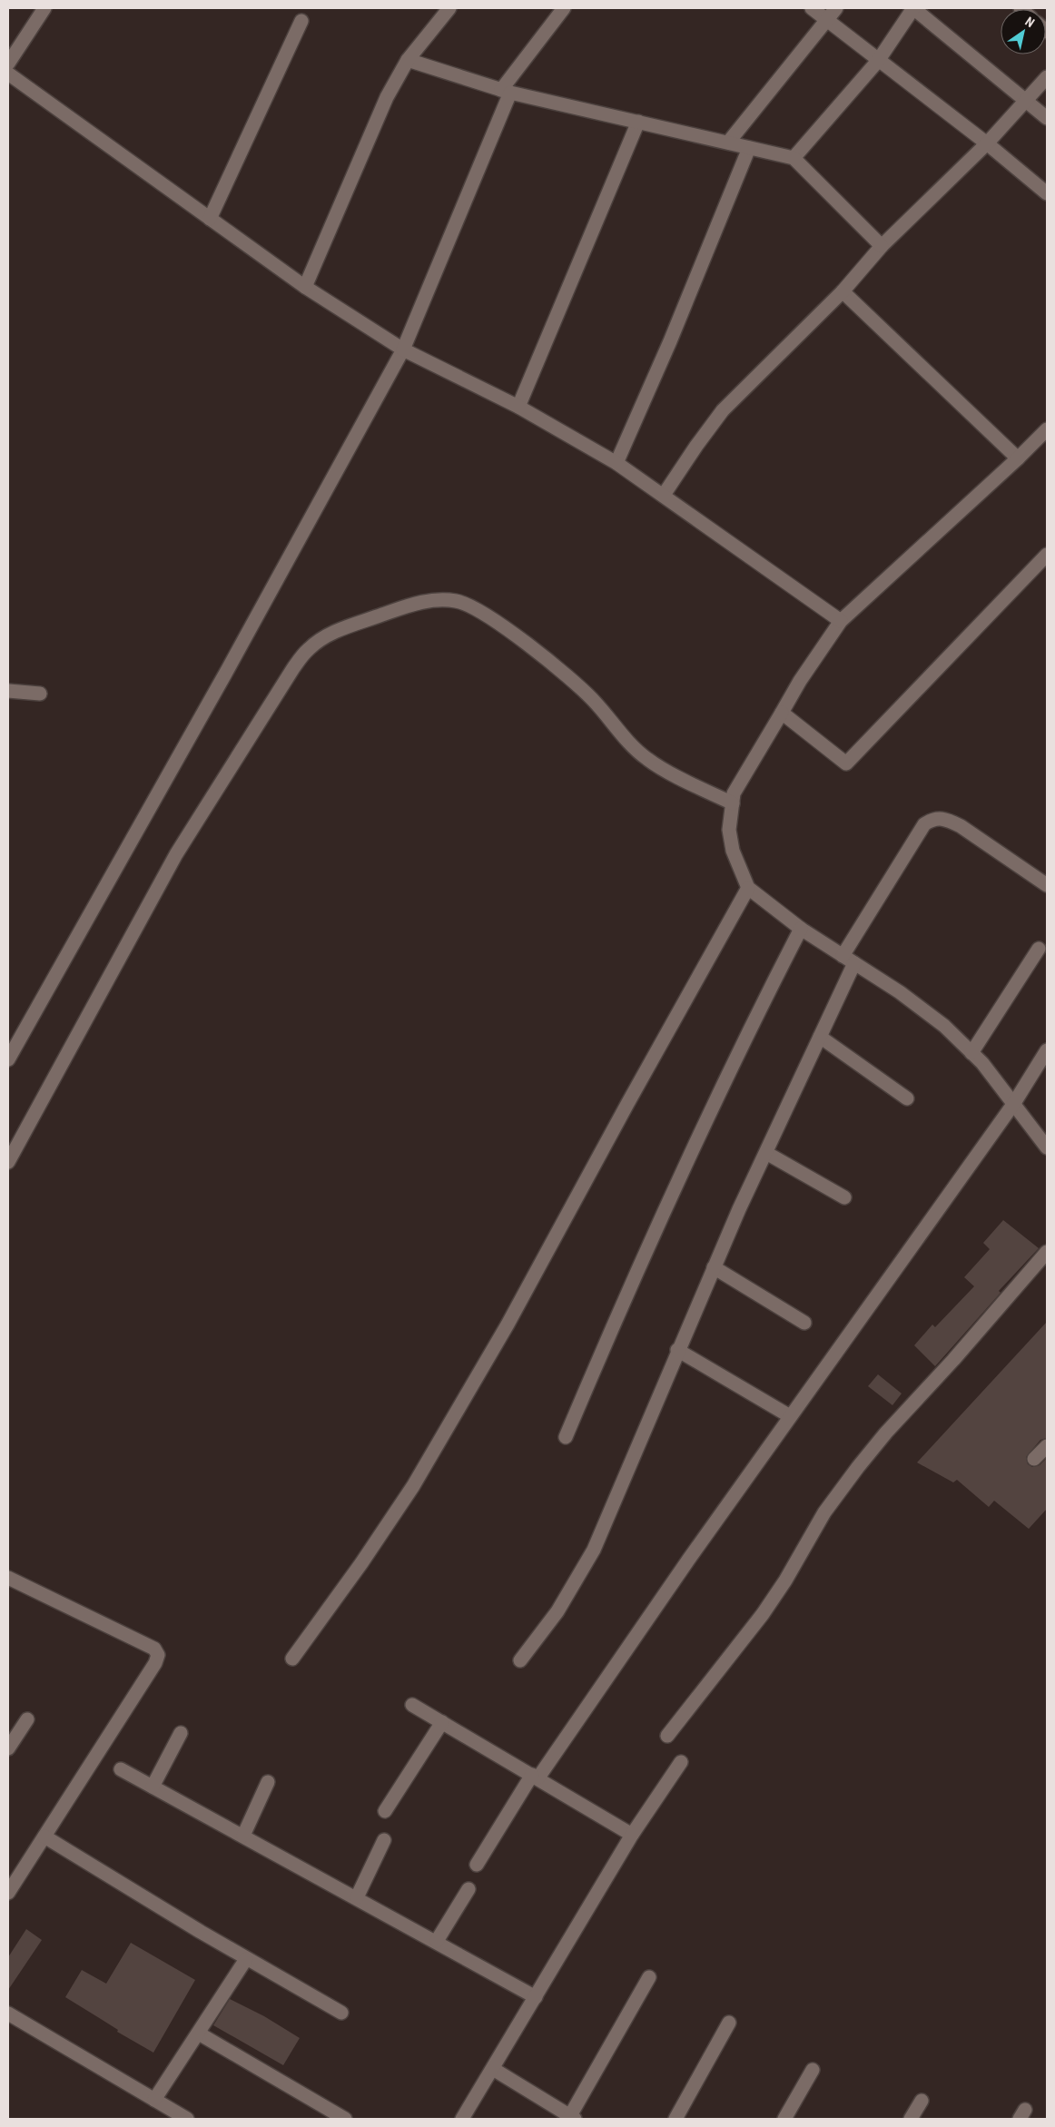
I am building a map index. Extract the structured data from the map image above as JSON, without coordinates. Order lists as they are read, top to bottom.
{
  "north": "top right"
}
